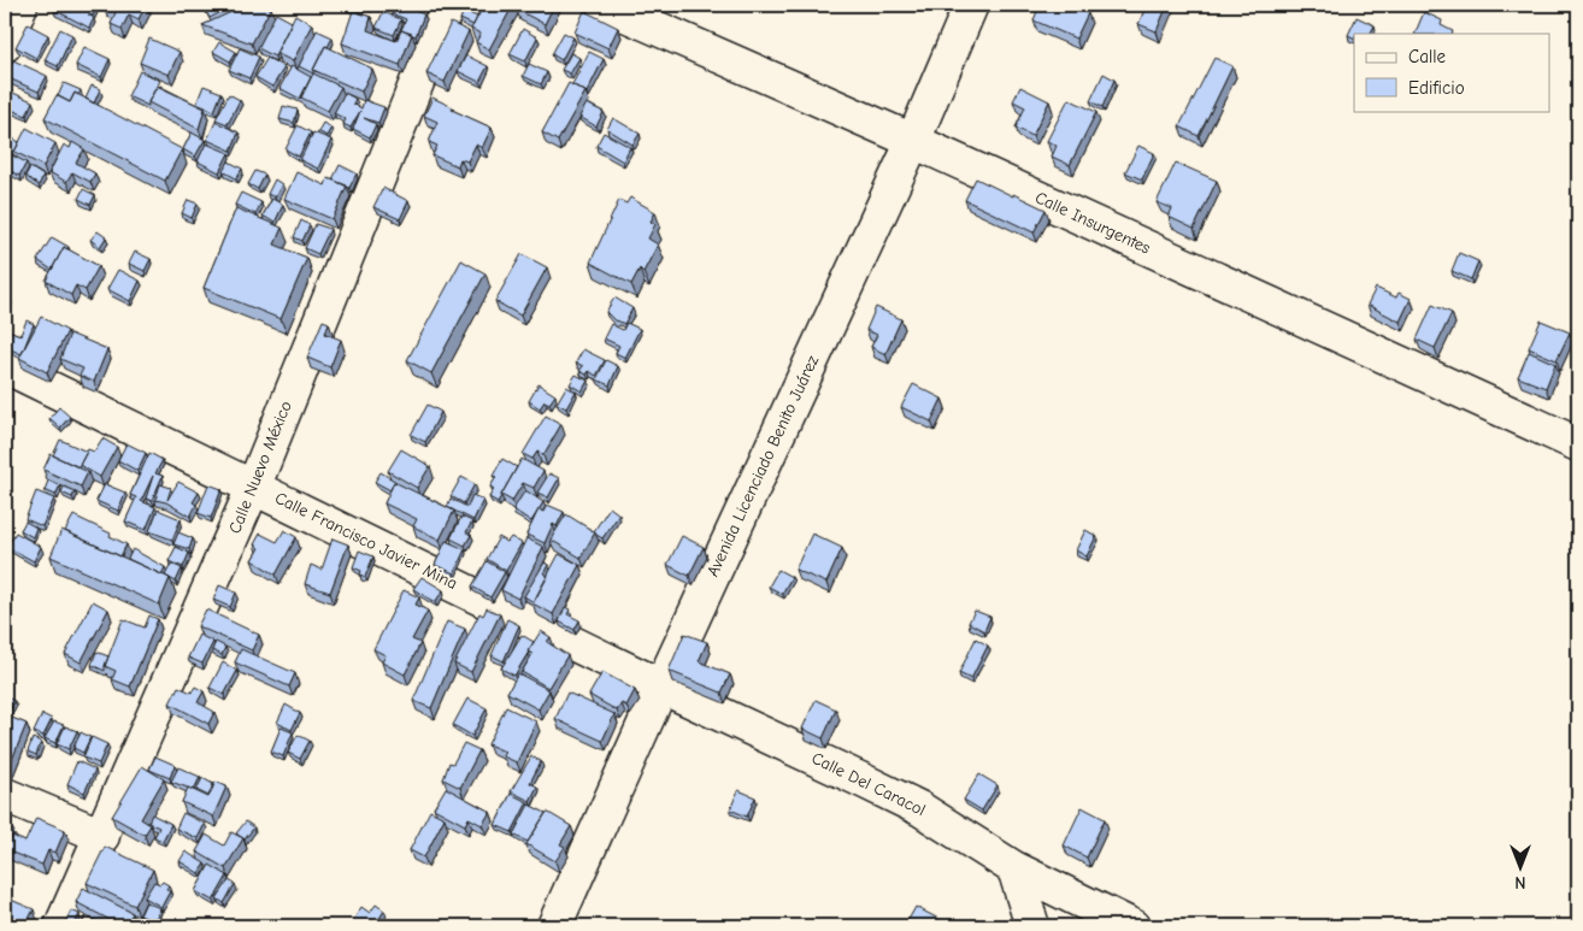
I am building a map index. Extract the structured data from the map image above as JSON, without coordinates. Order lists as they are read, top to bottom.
{
  "streets": {
    "street": [
      "Calle Insurgentes",
      "Avenida Licenciado Benito Juárez",
      "Calle Nuevo México",
      "Calle Francisco Javier Mina",
      "Calle Del Caracol"
    ]
  },
  "crossings": [
    ["Calle Insurgentes", "Avenida Licenciado Benito Juárez"],
    ["Avenida Licenciado Benito Juárez", "Calle Francisco Javier Mina"],
    ["Avenida Licenciado Benito Juárez", "Calle Del Caracol"],
    ["Calle Nuevo México", "Calle Francisco Javier Mina"],
    ["Calle Francisco Javier Mina", "Calle Del Caracol"]
  ],
  "legend": ["Calle", "Edificio"],
  "north": "bottom"
}
